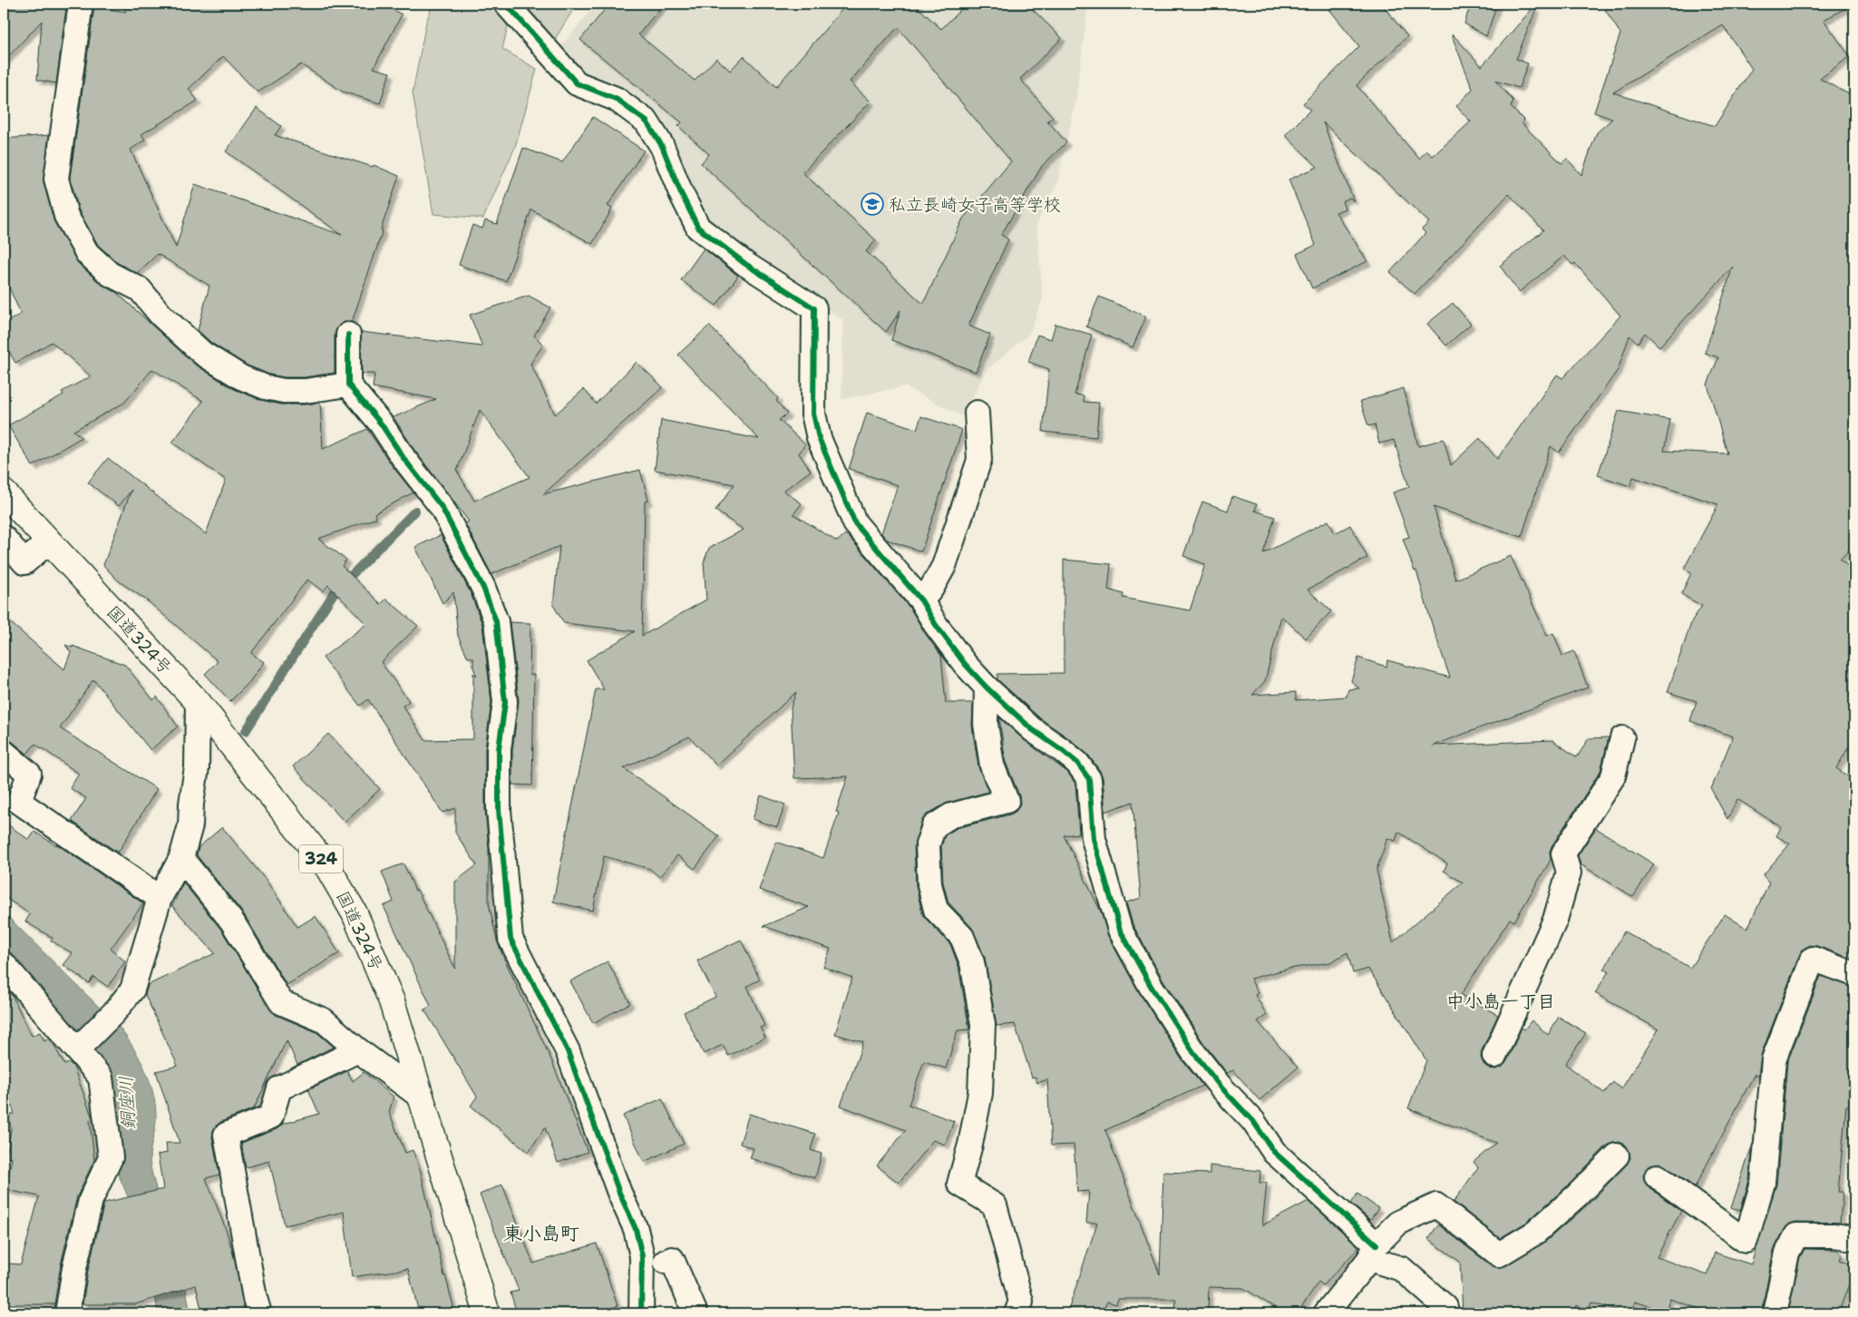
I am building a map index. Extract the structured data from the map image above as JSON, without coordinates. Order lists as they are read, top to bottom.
{
  "streets": {
    "highway": ["国道324号", "324"]
  },
  "districts": ["中小島一丁目", "東小島町"],
  "water": ["銅座川"],
  "places": {
    "school or university": ["私立長崎女子高等学校"]
  }
}
